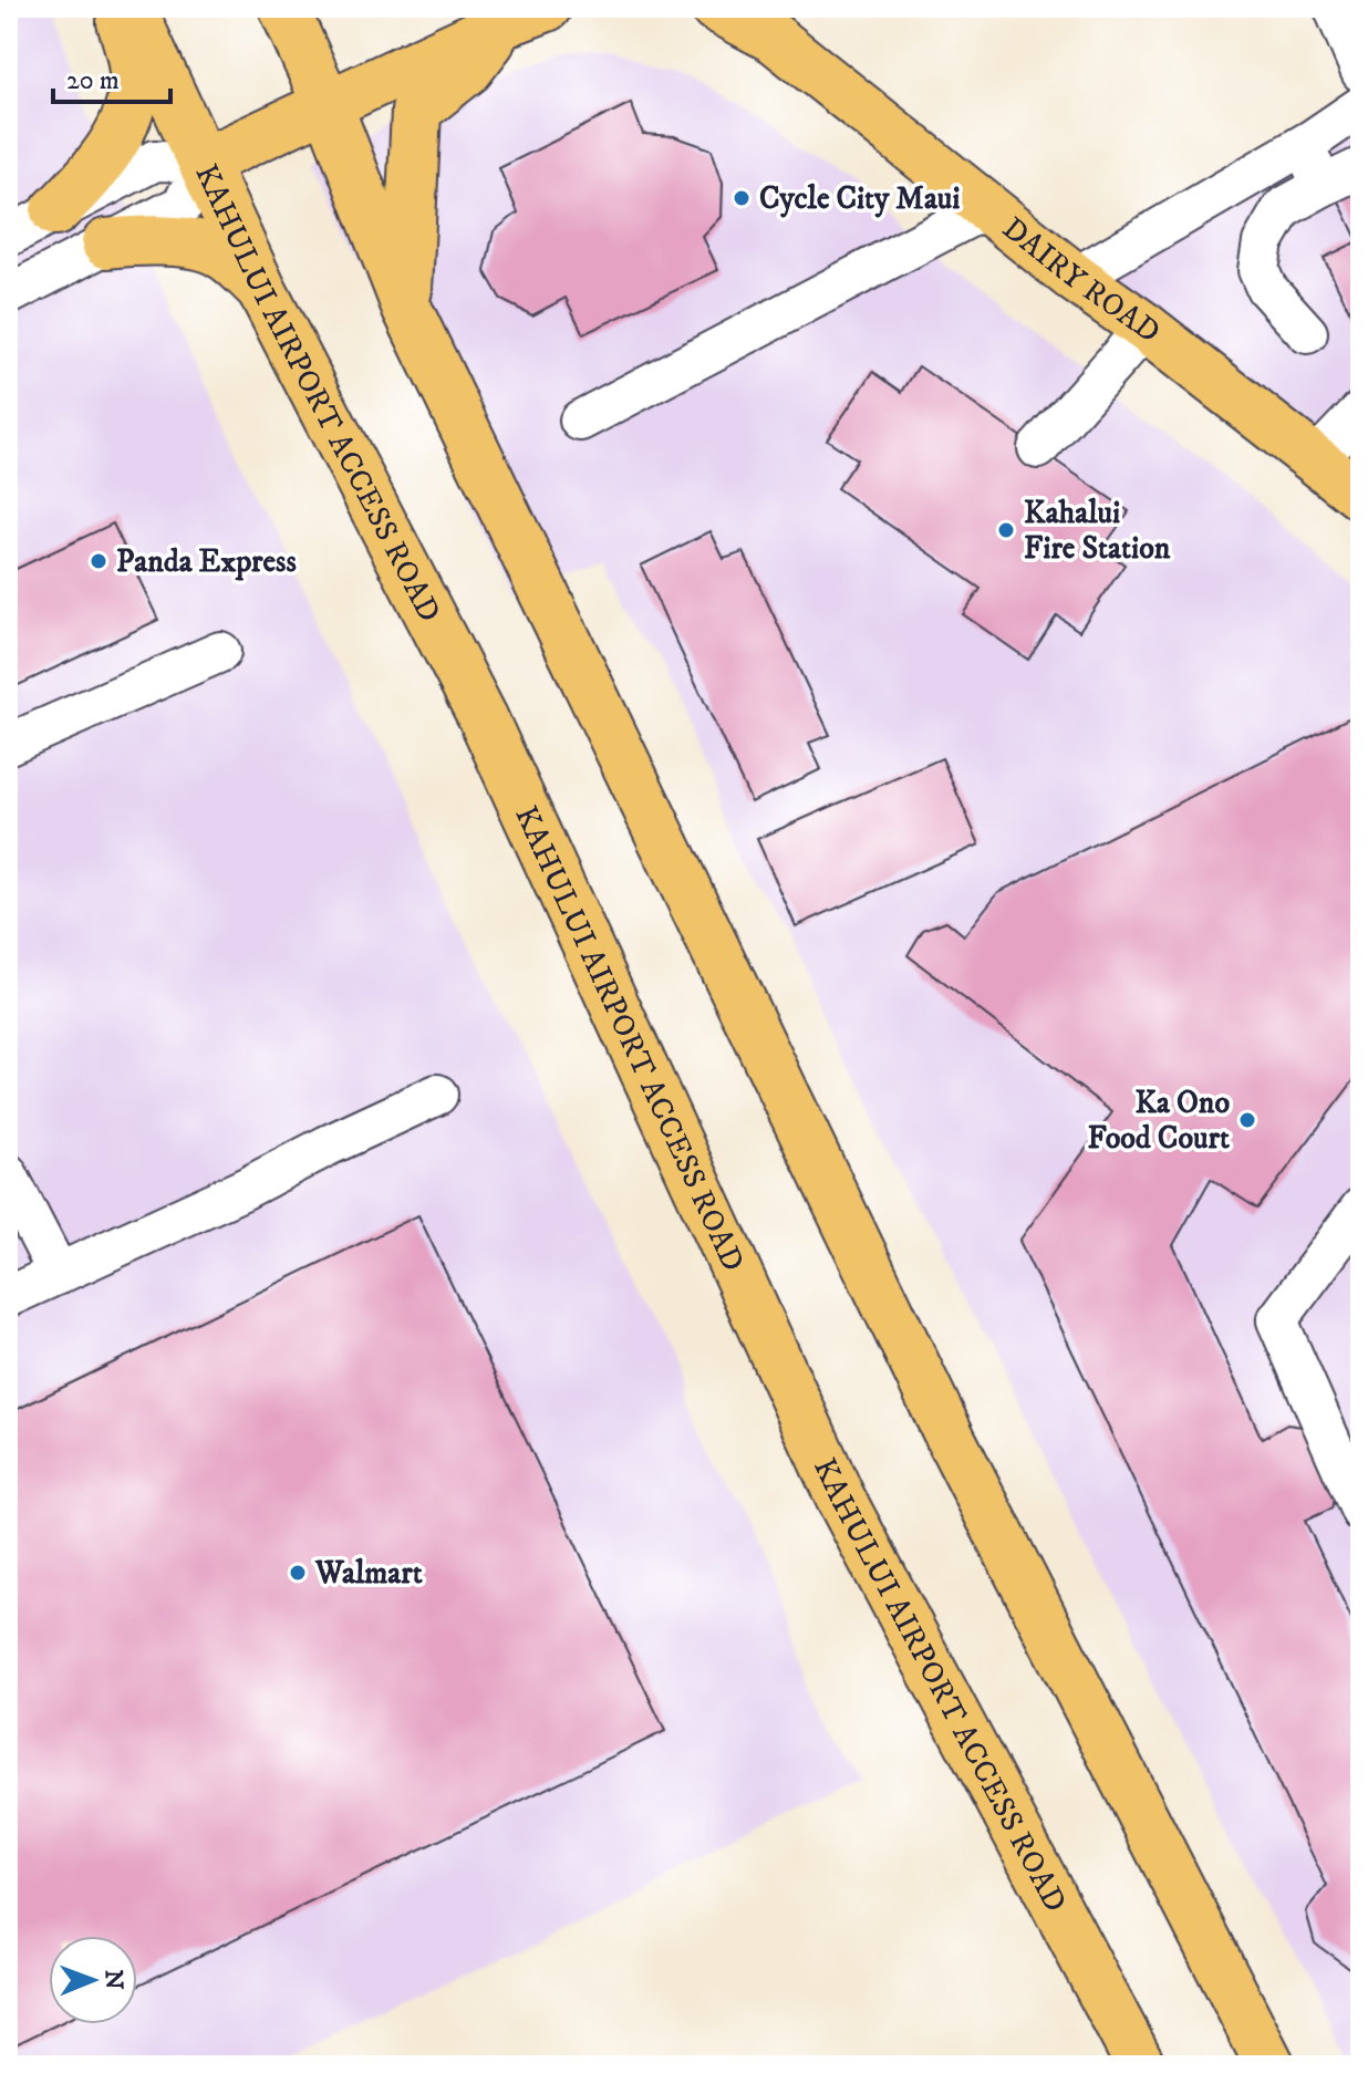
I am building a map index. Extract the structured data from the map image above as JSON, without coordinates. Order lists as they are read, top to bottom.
{
  "streets": {
    "main road": ["DAIRY ROAD", "KAHULUI AIRPORT ACCESS ROAD"]
  },
  "places": [
    "Cycle City Maui",
    "Kahalui Fire Station",
    "Panda Express",
    "Ka Ono Food Court",
    "Walmart"
  ],
  "scale_bar": "20 m",
  "north": "right"
}
